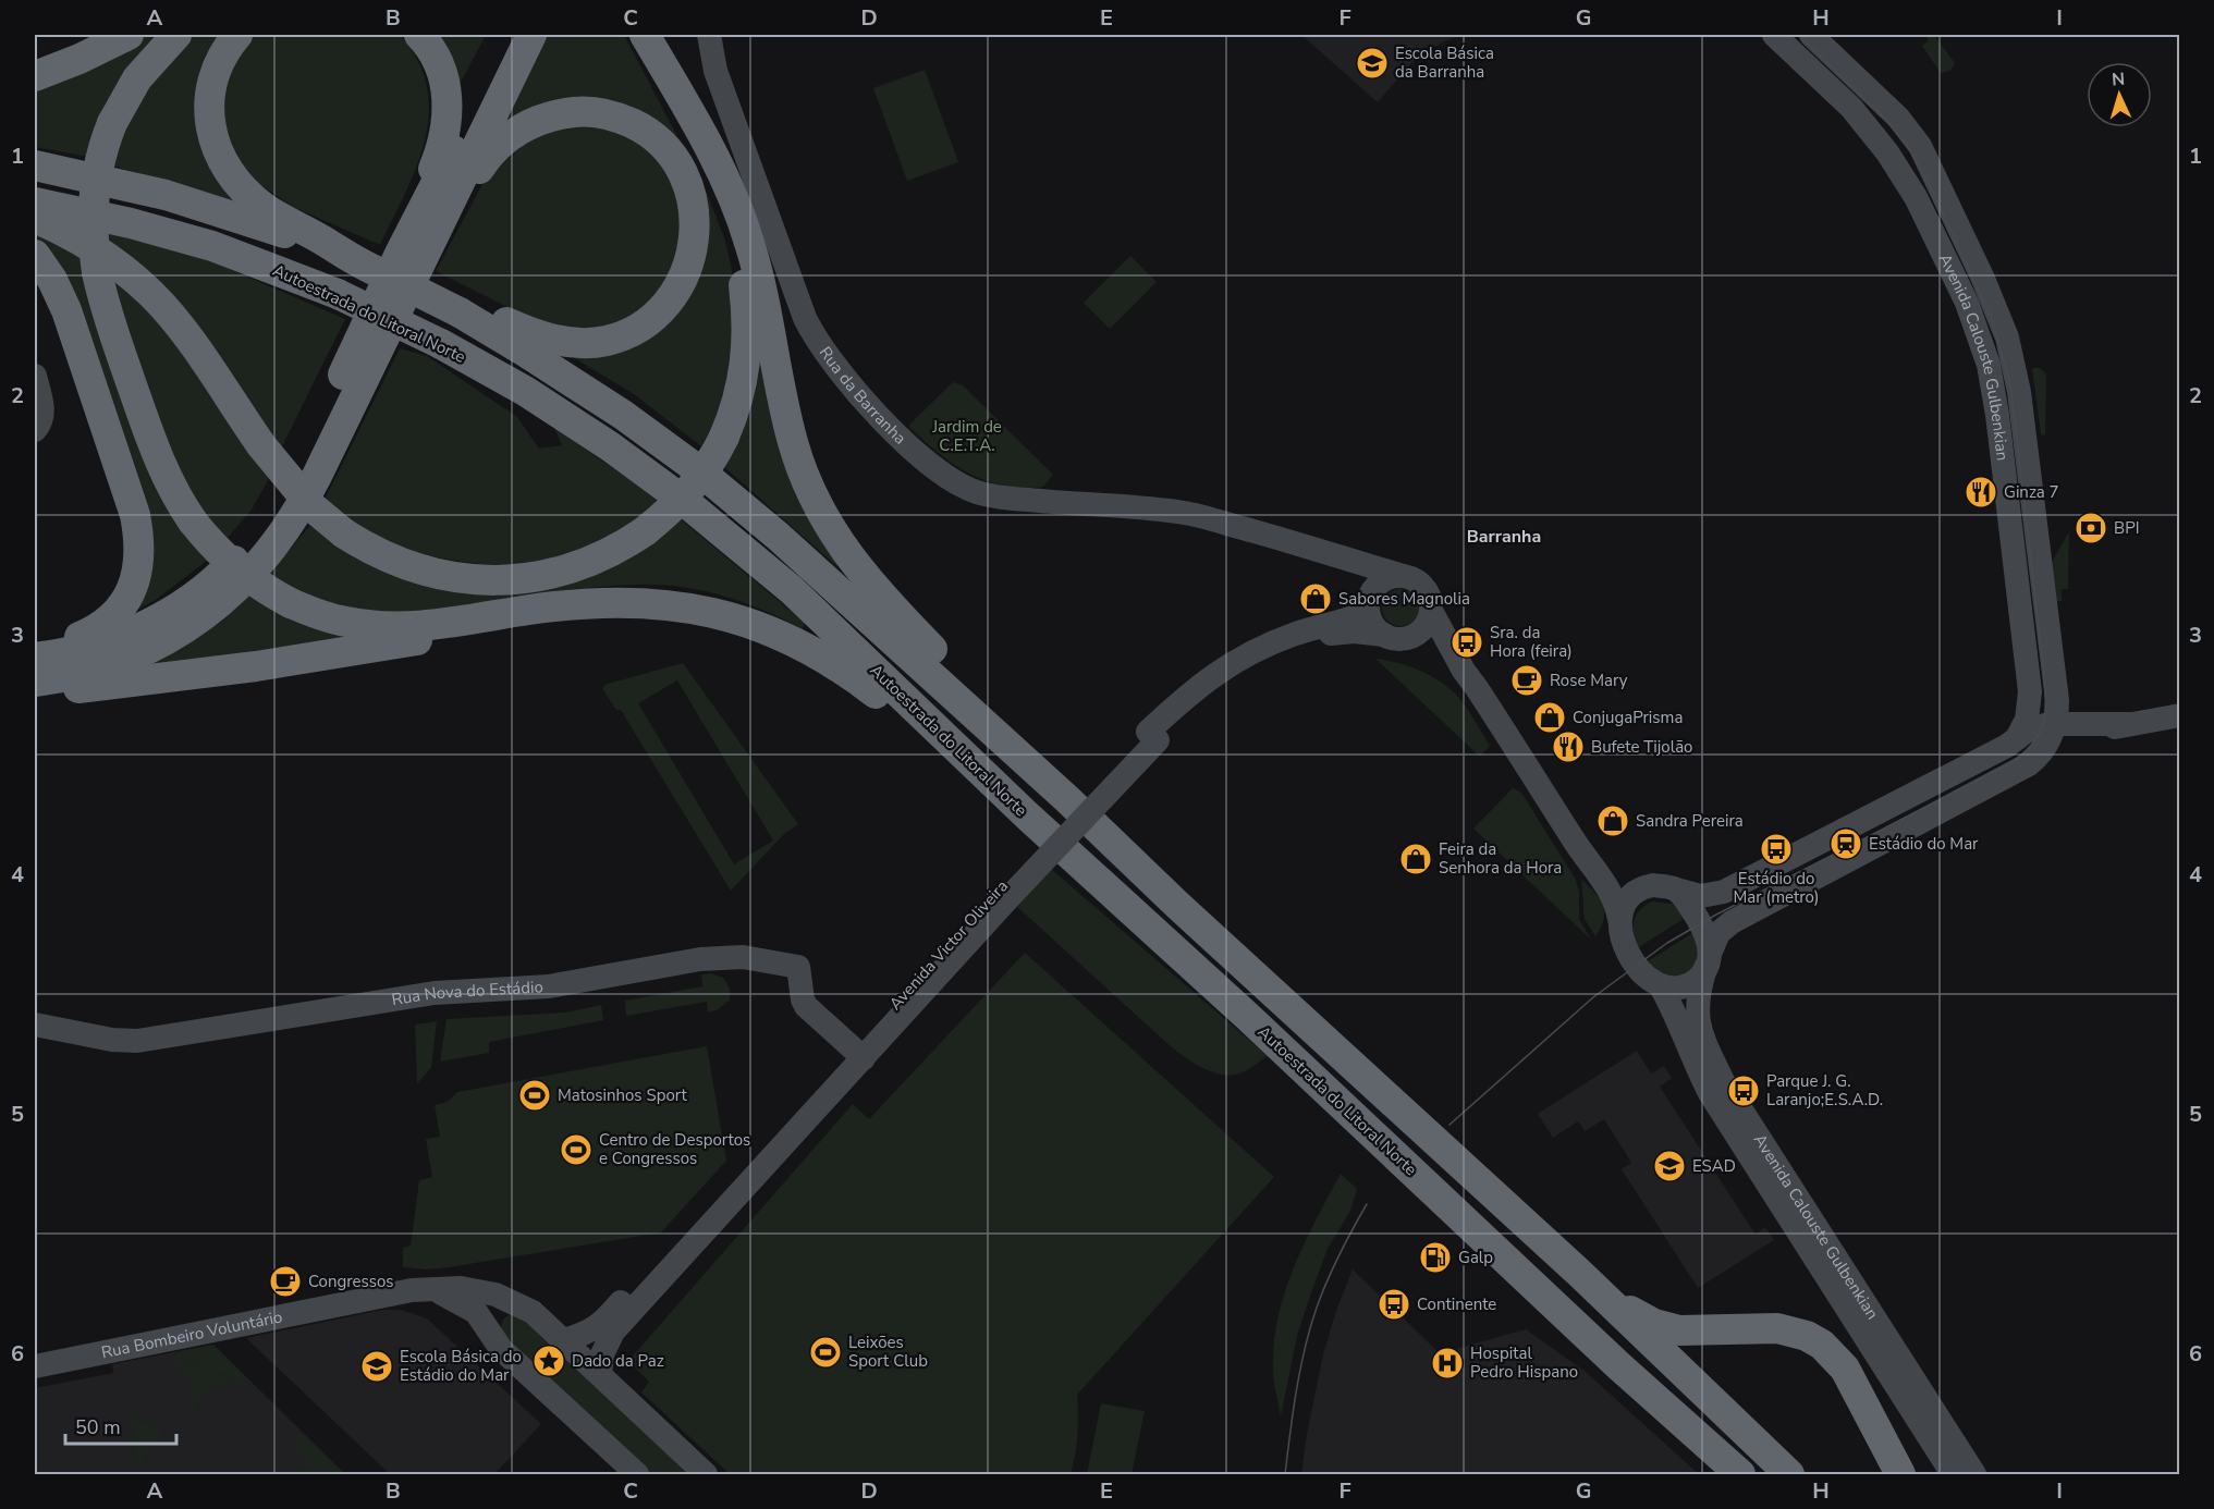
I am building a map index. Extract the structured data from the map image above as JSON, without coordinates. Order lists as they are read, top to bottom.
{
  "streets": {
    "highway": ["Autoestrada do Litoral Norte"],
    "street": [
      "Avenida Calouste Gulbenkian",
      "Rua da Barranha",
      "Avenida Victor Oliveira",
      "Rua Nova do Estádio",
      "Rua Bombeiro Voluntário"
    ]
  },
  "crossings": [
    ["Rua da Barranha", "Avenida Victor Oliveira"],
    ["Avenida Victor Oliveira", "Rua Nova do Estádio"],
    ["Avenida Victor Oliveira", "Rua Bombeiro Voluntário"]
  ],
  "districts": ["Barranha"],
  "parks": ["Jardim de C.E.T.A."],
  "places": {
    "school or university": ["Escola Básica da Barranha", "ESAD", "Escola Básica do Estádio do Mar"],
    "restaurant": ["Ginza 7", "Bufete Tijolão"],
    "bank": ["BPI"],
    "shop": [
      "Sabores Magnolia",
      "ConjugaPrisma",
      "Sandra Pereira",
      "Feira da Senhora da Hora"
    ],
    "bus stop": [
      "Sra. da Hora (feira)",
      "Estádio do Mar (metro)",
      "Parque J. G. Laranjo;E.S.A.D.",
      "Continente"
    ],
    "cafe": ["Rose Mary", "Congressos"],
    "station": ["Estádio do Mar"],
    "sports": ["Matosinhos Sport", "Centro de Desportos e Congressos", "Leixões Sport Club"],
    "fuel station": ["Galp"],
    "place": ["Dado da Paz"],
    "hospital": ["Hospital Pedro Hispano"]
  },
  "scale_bar": "50 m",
  "north": "top",
  "grid": {
    "columns": [
      "A",
      "B",
      "C",
      "D",
      "E",
      "F",
      "G",
      "H",
      "I"
    ],
    "rows": [
      "1",
      "2",
      "3",
      "4",
      "5",
      "6"
    ]
  }
}
